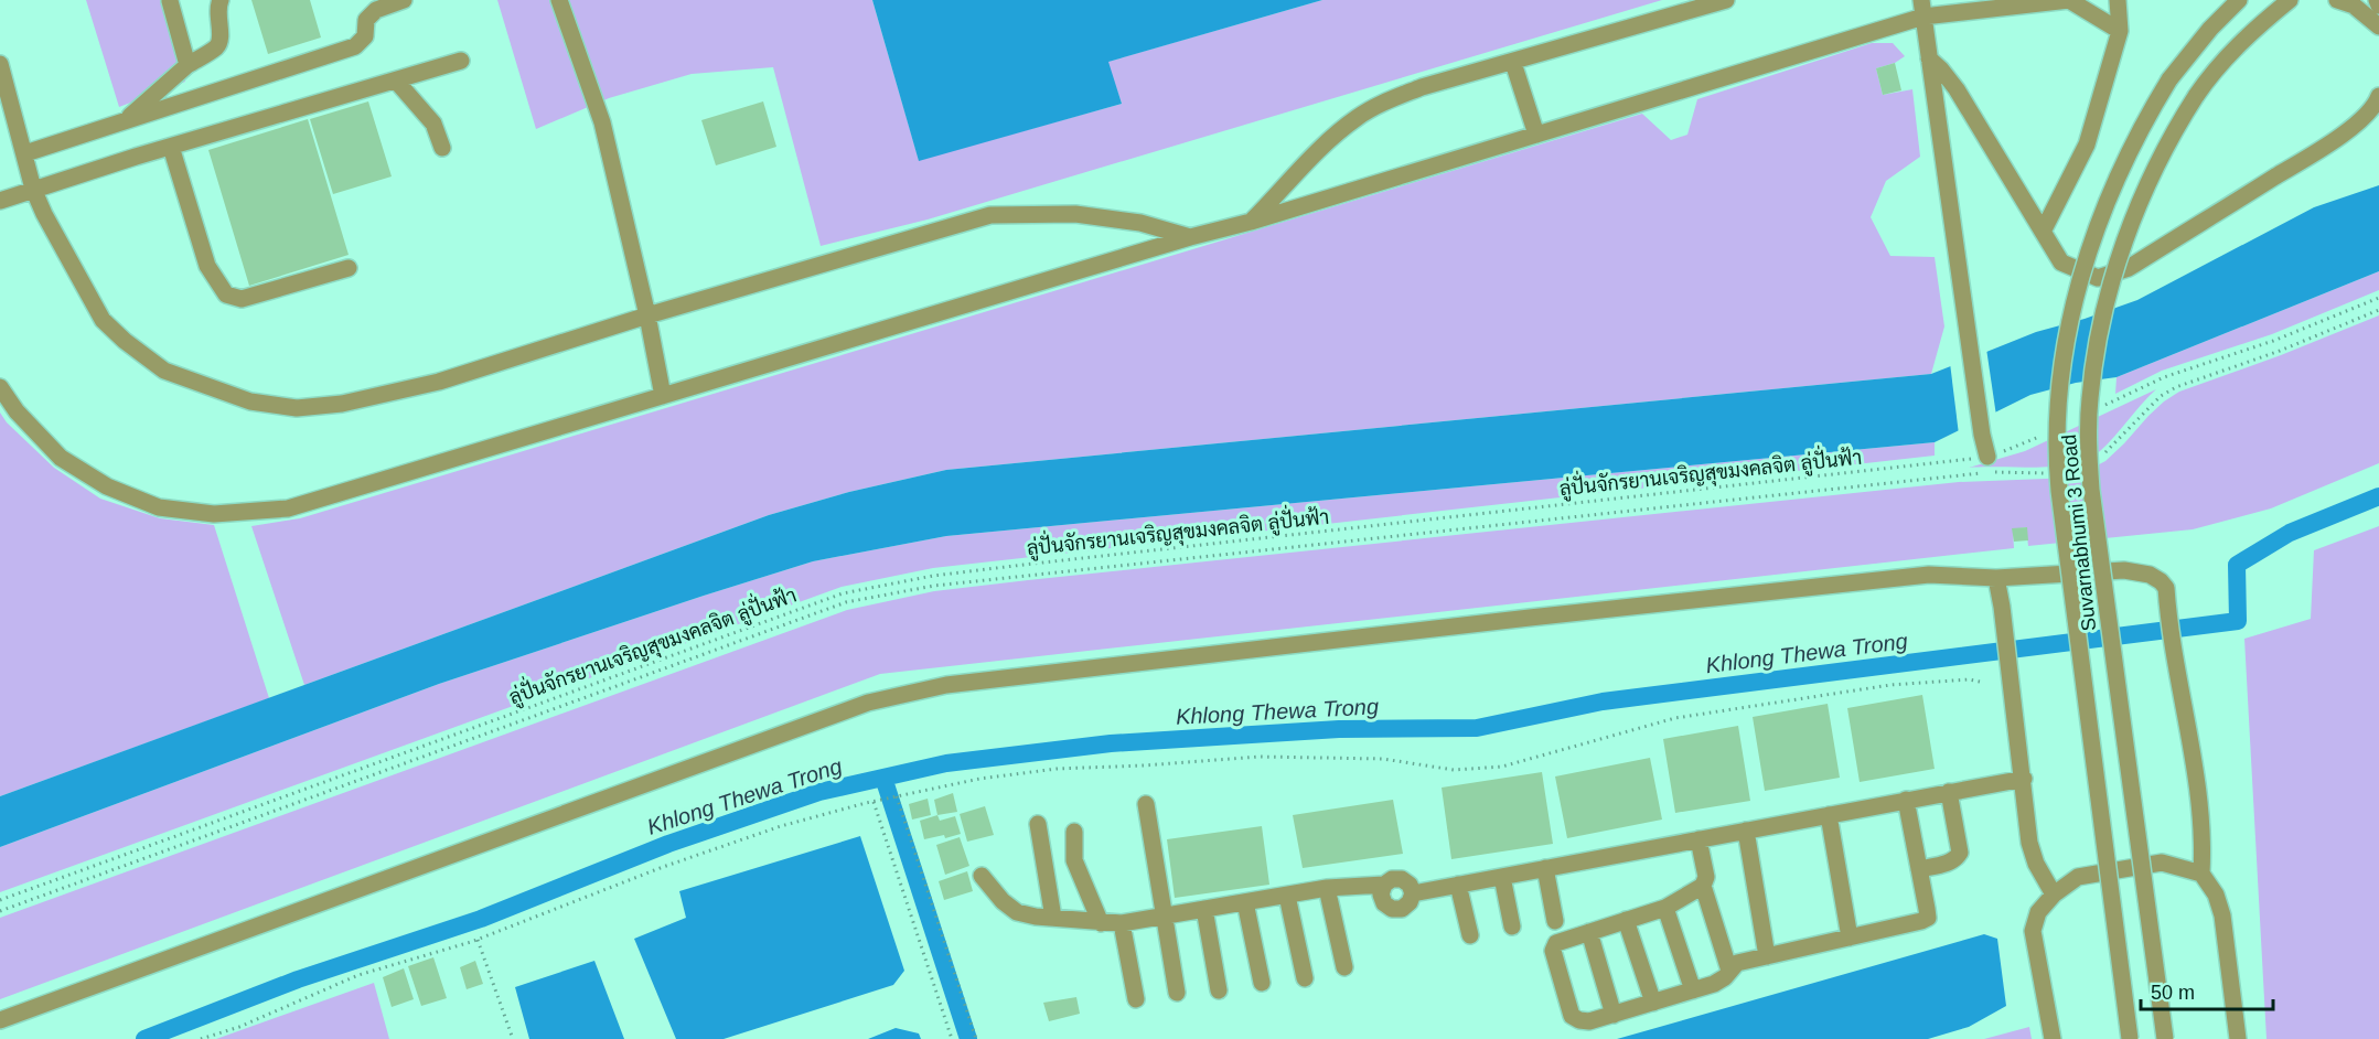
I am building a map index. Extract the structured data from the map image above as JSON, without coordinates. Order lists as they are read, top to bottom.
{
  "streets": {
    "street": ["Suvarnabhumi 3 Road"],
    "path": ["ลู่ปั่นจักรยานเจริญสุขมงคลจิต ลู่ปั่นฟ้า"]
  },
  "water": ["Khlong Thewa Trong"],
  "scale_bar": "50 m"
}
